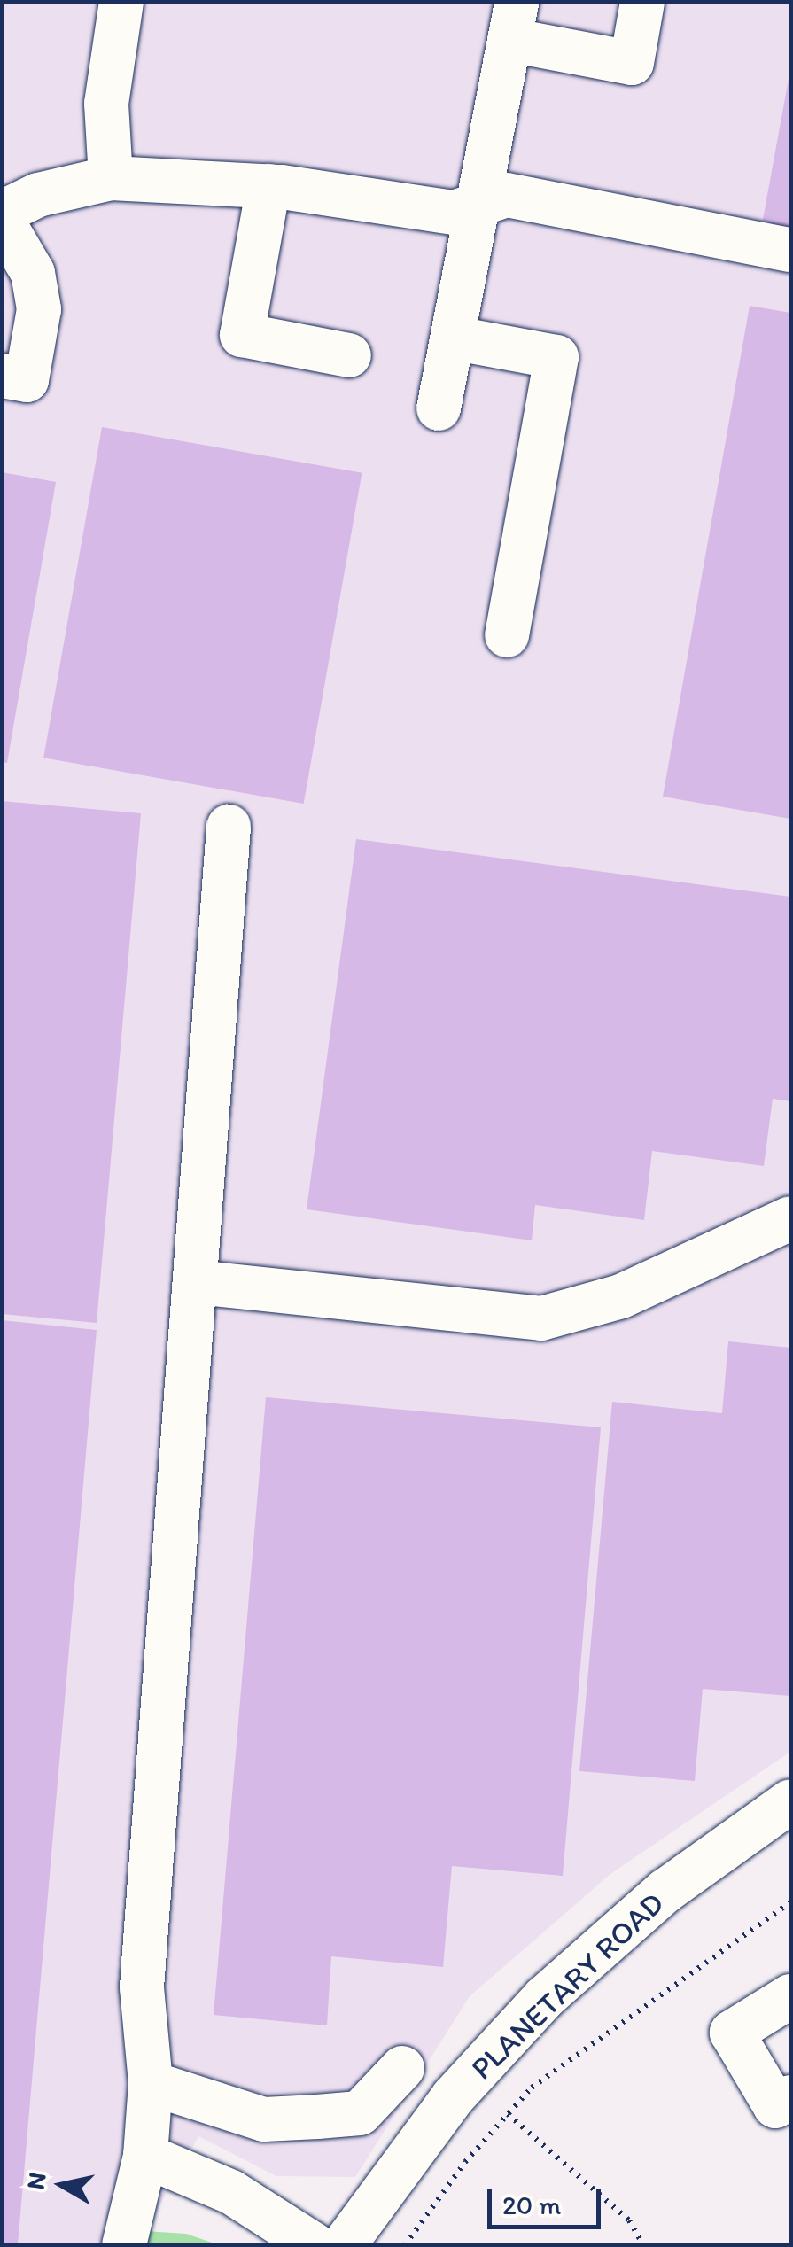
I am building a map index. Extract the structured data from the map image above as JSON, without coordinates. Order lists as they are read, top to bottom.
{
  "streets": {
    "street": ["PLANETARY ROAD"]
  },
  "scale_bar": "20 m",
  "north": "left"
}
